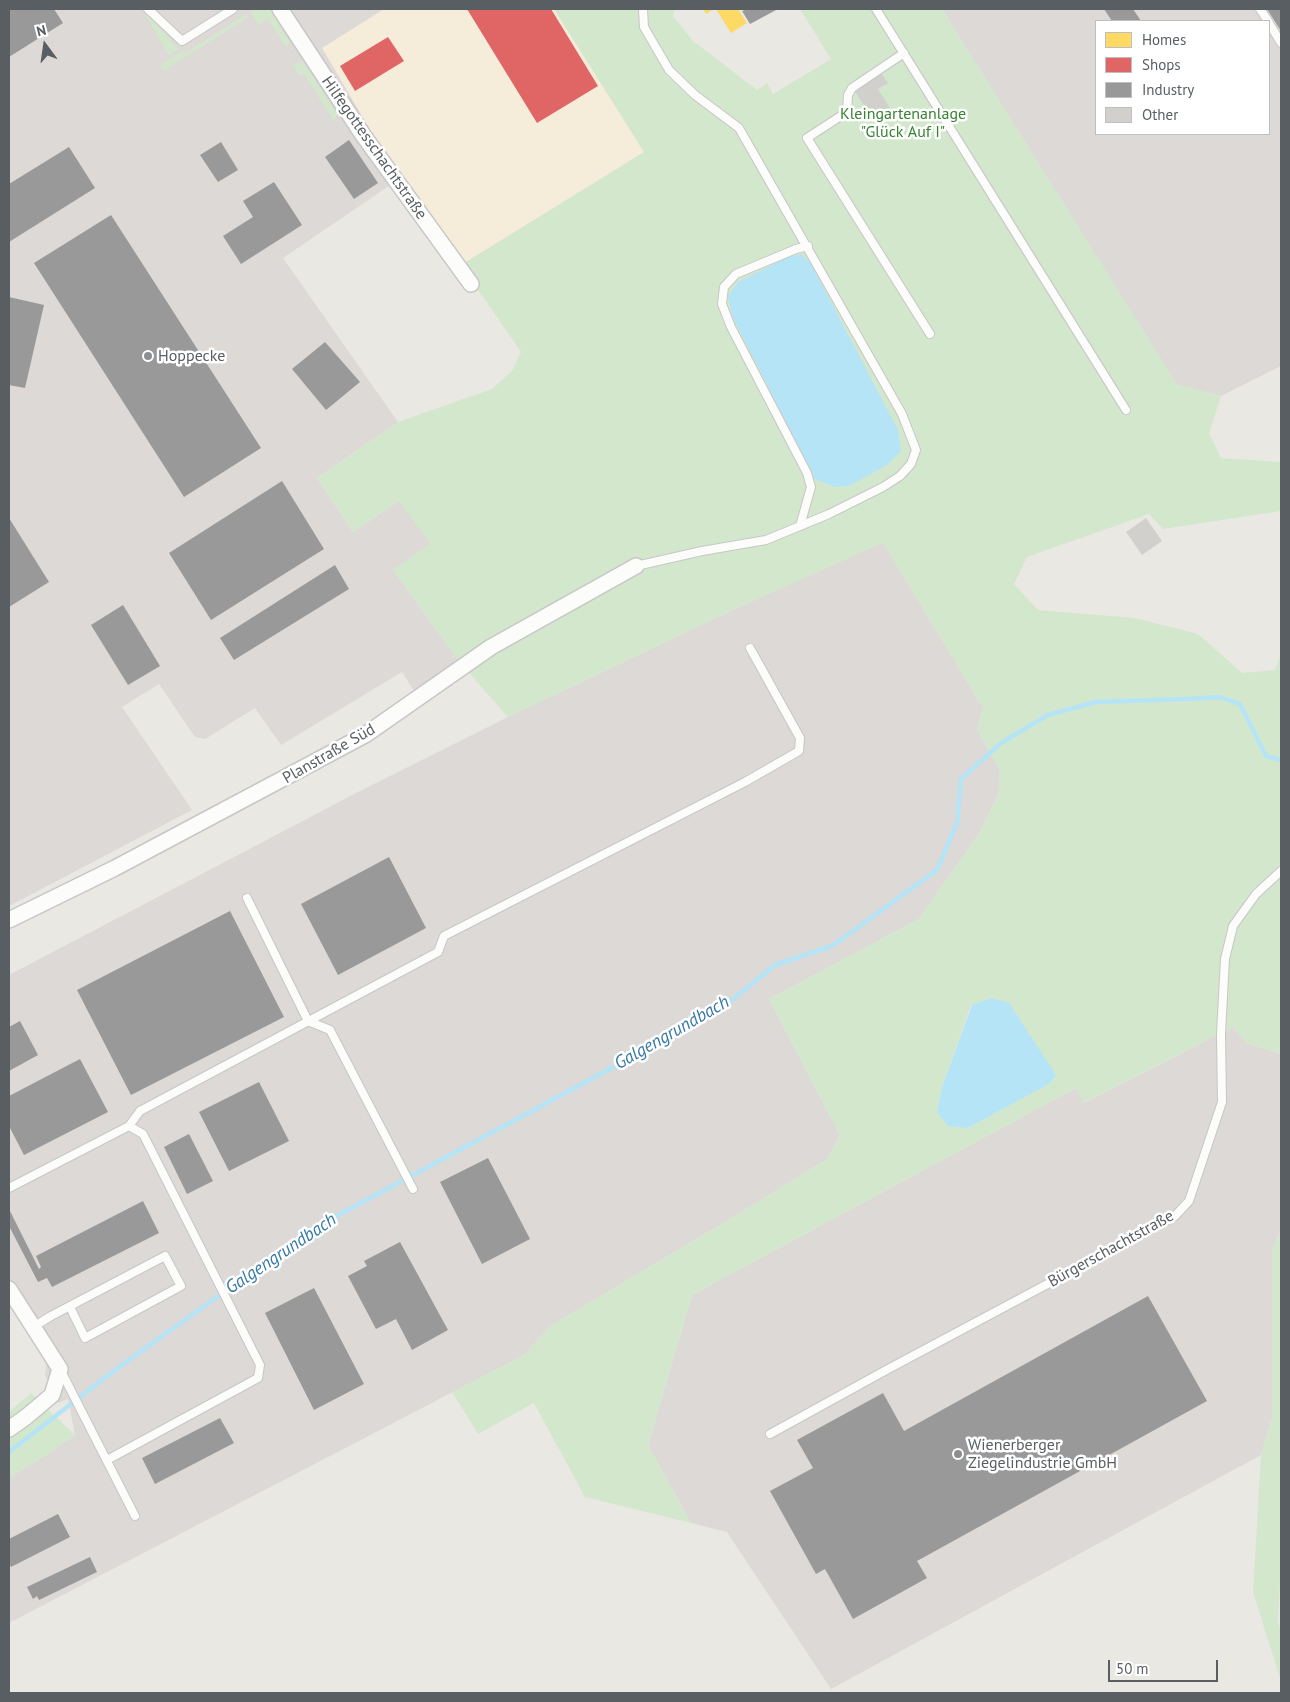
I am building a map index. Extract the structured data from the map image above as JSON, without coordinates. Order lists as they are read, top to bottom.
{
  "streets": {
    "street": ["Hilfegottesschachtstraße", "Planstraße Süd"],
    "lane": ["Bürgerschachtstraße"]
  },
  "water": ["Galgengrundbach"],
  "parks": ["Kleingartenanlage \"Glück Auf I\""],
  "places": ["Hoppecke", "Wienerberger Ziegelindustrie GmbH"],
  "legend": [
    "Homes",
    "Shops",
    "Industry",
    "Other"
  ],
  "scale_bar": "50 m",
  "north": "top"
}
